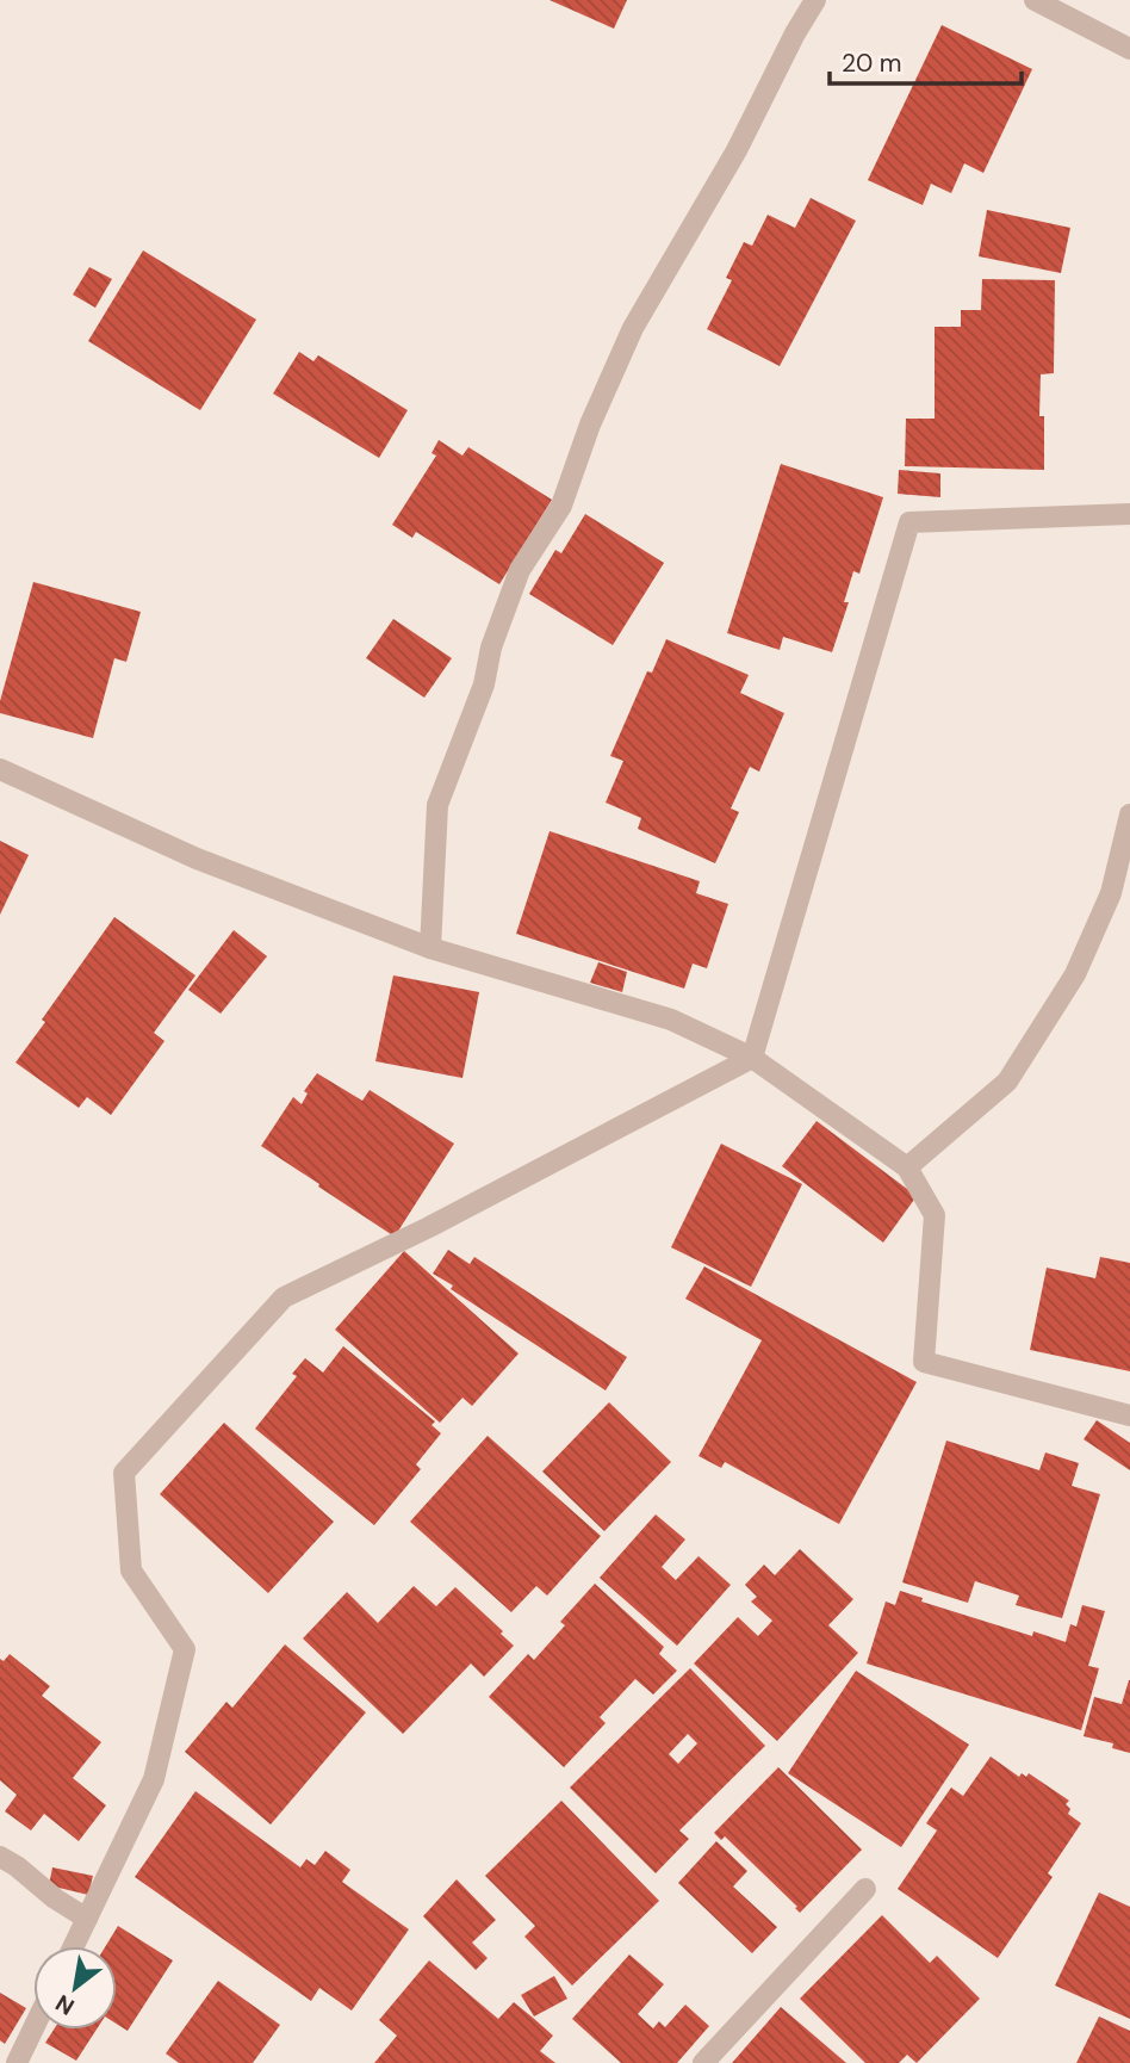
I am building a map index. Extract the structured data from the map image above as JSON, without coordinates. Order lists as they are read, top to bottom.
{
  "scale_bar": "20 m",
  "north": "bottom left"
}
